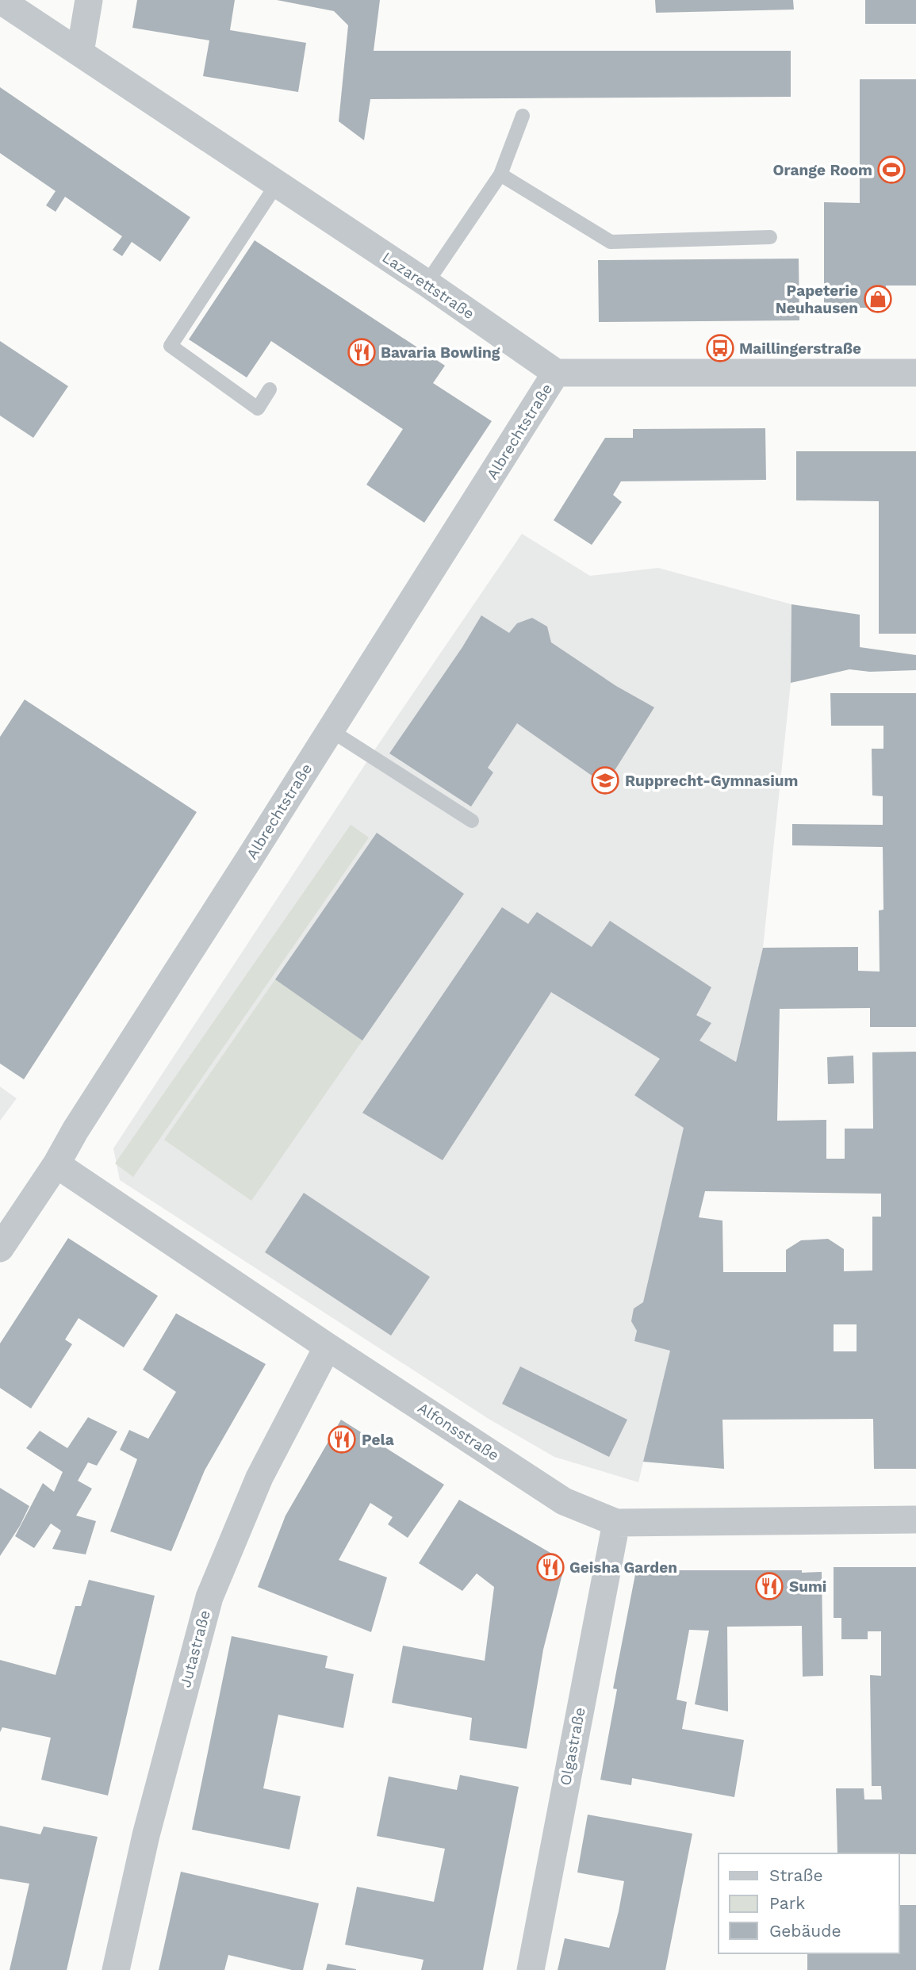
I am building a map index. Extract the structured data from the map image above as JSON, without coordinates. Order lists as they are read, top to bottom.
{
  "streets": {
    "street": [
      "Lazarettstraße",
      "Albrechtstraße",
      "Alfonsstraße",
      "Jutastraße",
      "Olgastraße"
    ]
  },
  "crossings": [
    ["Lazarettstraße", "Albrechtstraße"],
    ["Albrechtstraße", "Alfonsstraße"],
    ["Alfonsstraße", "Jutastraße"],
    ["Alfonsstraße", "Olgastraße"]
  ],
  "places": {
    "sports": ["Orange Room"],
    "shop": ["Papeterie Neuhausen"],
    "bus stop": ["Maillingerstraße"],
    "restaurant": [
      "Bavaria Bowling",
      "Pela",
      "Geisha Garden",
      "Sumi"
    ],
    "school or university": ["Rupprecht-Gymnasium"]
  },
  "legend": ["Straße", "Park", "Gebäude"]
}
